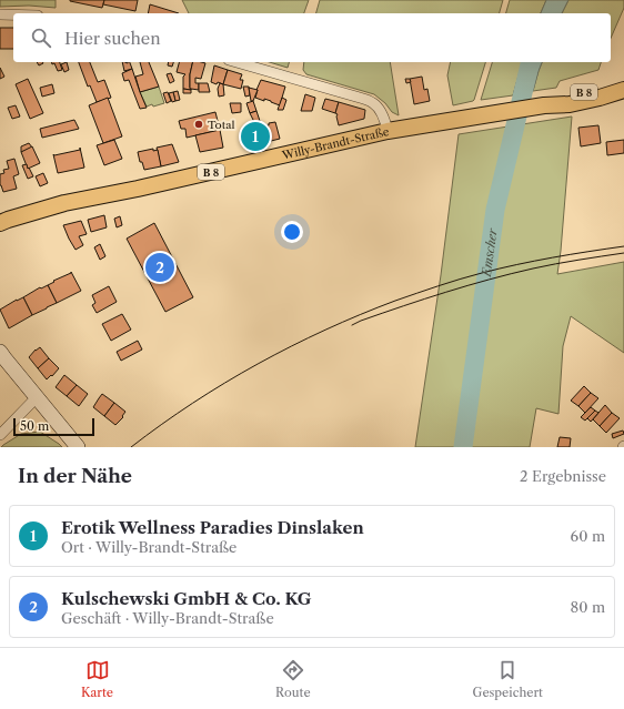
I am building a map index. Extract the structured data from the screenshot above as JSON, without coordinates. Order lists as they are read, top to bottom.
{
  "streets": {
    "main road": ["B 8", "Willy-Brandt-Straße"]
  },
  "crossings": [
    ["B 8", "Willy-Brandt-Straße"]
  ],
  "water": ["Emscher"],
  "places": ["Total"],
  "scale_bar": "50 m",
  "page": {
    "search": "Hier suchen",
    "pins": ["1", "2"],
    "scale": "50 m",
    "heading": ["In der Nähe", "2 Ergebnisse"],
    "list": [
      {
        "mark": "1",
        "name": "Erotik Wellness Paradies Dinslaken",
        "note": "Ort · Willy-Brandt-Straße",
        "value": "60 m"
      },
      {
        "mark": "2",
        "name": "Kulschewski GmbH & Co. KG",
        "note": "Geschäft · Willy-Brandt-Straße",
        "value": "80 m"
      }
    ],
    "nav": ["Karte", "Route", "Gespeichert"]
  }
}
